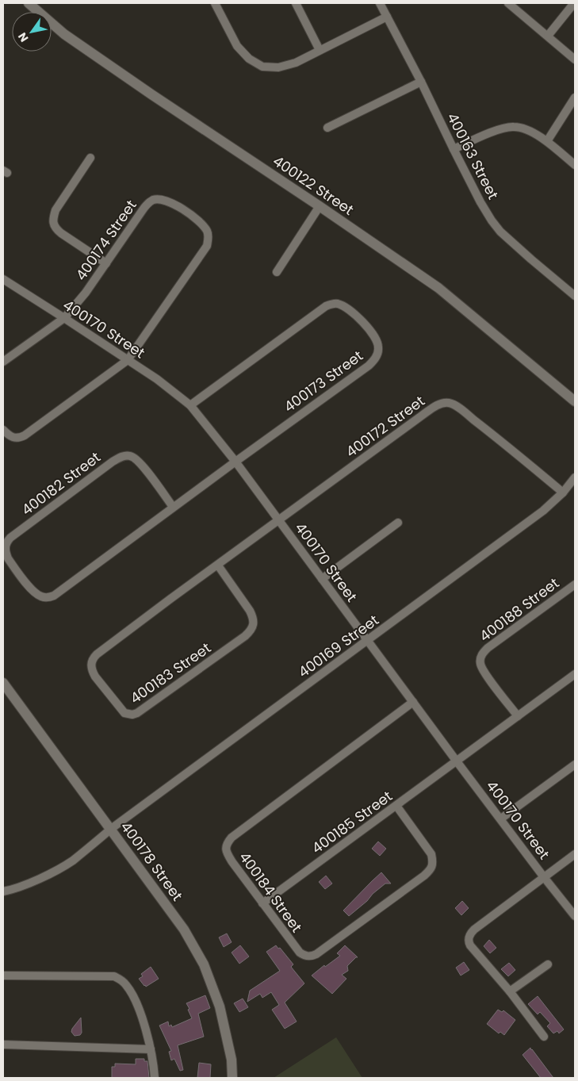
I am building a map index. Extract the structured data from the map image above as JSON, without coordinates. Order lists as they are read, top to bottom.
{
  "streets": {
    "street": [
      "400163 Street",
      "400122 Street",
      "400174 Street",
      "400170 Street",
      "400173 Street",
      "400172 Street",
      "400182 Street",
      "400188 Street",
      "400169 Street",
      "400183 Street",
      "400185 Street",
      "400178 Street",
      "400184 Street"
    ]
  },
  "crossings": [
    ["400174 Street", "400170 Street"],
    ["400170 Street", "400173 Street"],
    ["400170 Street", "400172 Street"],
    ["400170 Street", "400182 Street"],
    ["400170 Street", "400169 Street"],
    ["400170 Street", "400183 Street"],
    ["400170 Street", "400185 Street"],
    ["400170 Street", "400184 Street"],
    ["400173 Street", "400182 Street"],
    ["400172 Street", "400169 Street"],
    ["400172 Street", "400183 Street"],
    ["400169 Street", "400178 Street"],
    ["400185 Street", "400184 Street"]
  ],
  "north": "bottom left"
}
